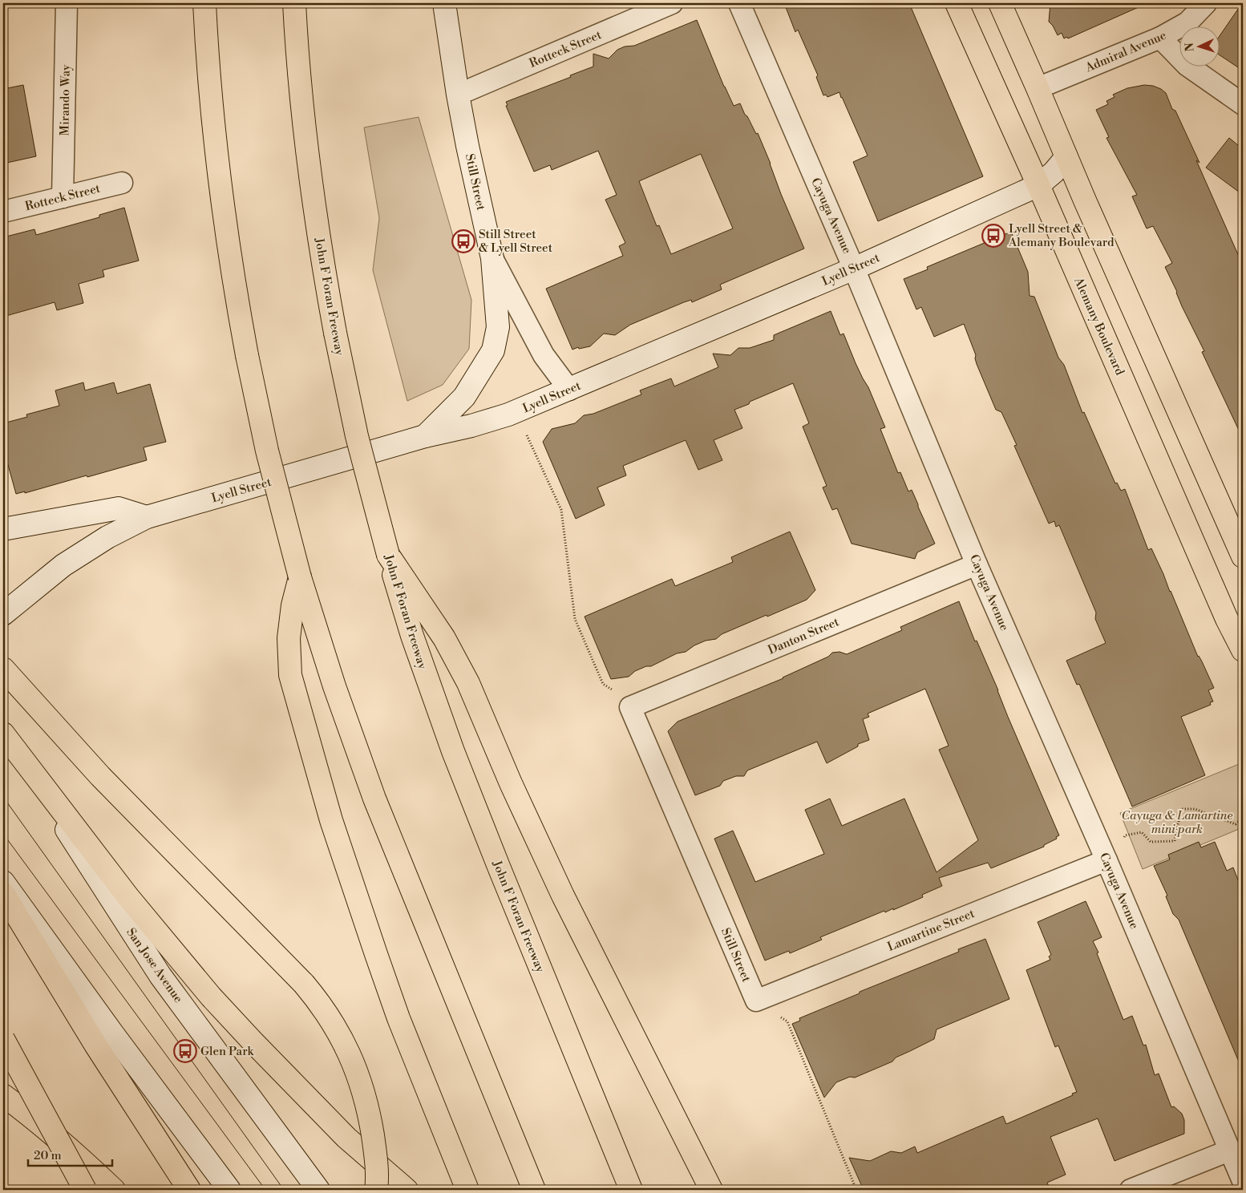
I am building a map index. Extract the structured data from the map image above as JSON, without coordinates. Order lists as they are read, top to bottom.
{
  "streets": {
    "main road": ["John F Foran Freeway", "Alemany Boulevard"],
    "street": [
      "Rotteck Street",
      "Admiral Avenue",
      "Mirando Way",
      "Still Street",
      "Cayuga Avenue",
      "Lyell Street",
      "Danton Street",
      "Lamartine Street",
      "San Jose Avenue"
    ]
  },
  "crossings": [
    ["Rotteck Street", "Mirando Way"],
    ["Rotteck Street", "Still Street"],
    ["Still Street", "Lyell Street"],
    ["Still Street", "Danton Street"],
    ["Still Street", "Lamartine Street"],
    ["Cayuga Avenue", "Lyell Street"],
    ["Cayuga Avenue", "Danton Street"],
    ["Cayuga Avenue", "Lamartine Street"],
    ["Lyell Street", "Alemany Boulevard"]
  ],
  "parks": ["Cayuga & Lamartine mini park"],
  "places": {
    "bus stop": ["Lyell Street & Alemany Boulevard", "Still Street & Lyell Street", "Glen Park"]
  },
  "scale_bar": "20 m",
  "north": "left"
}
